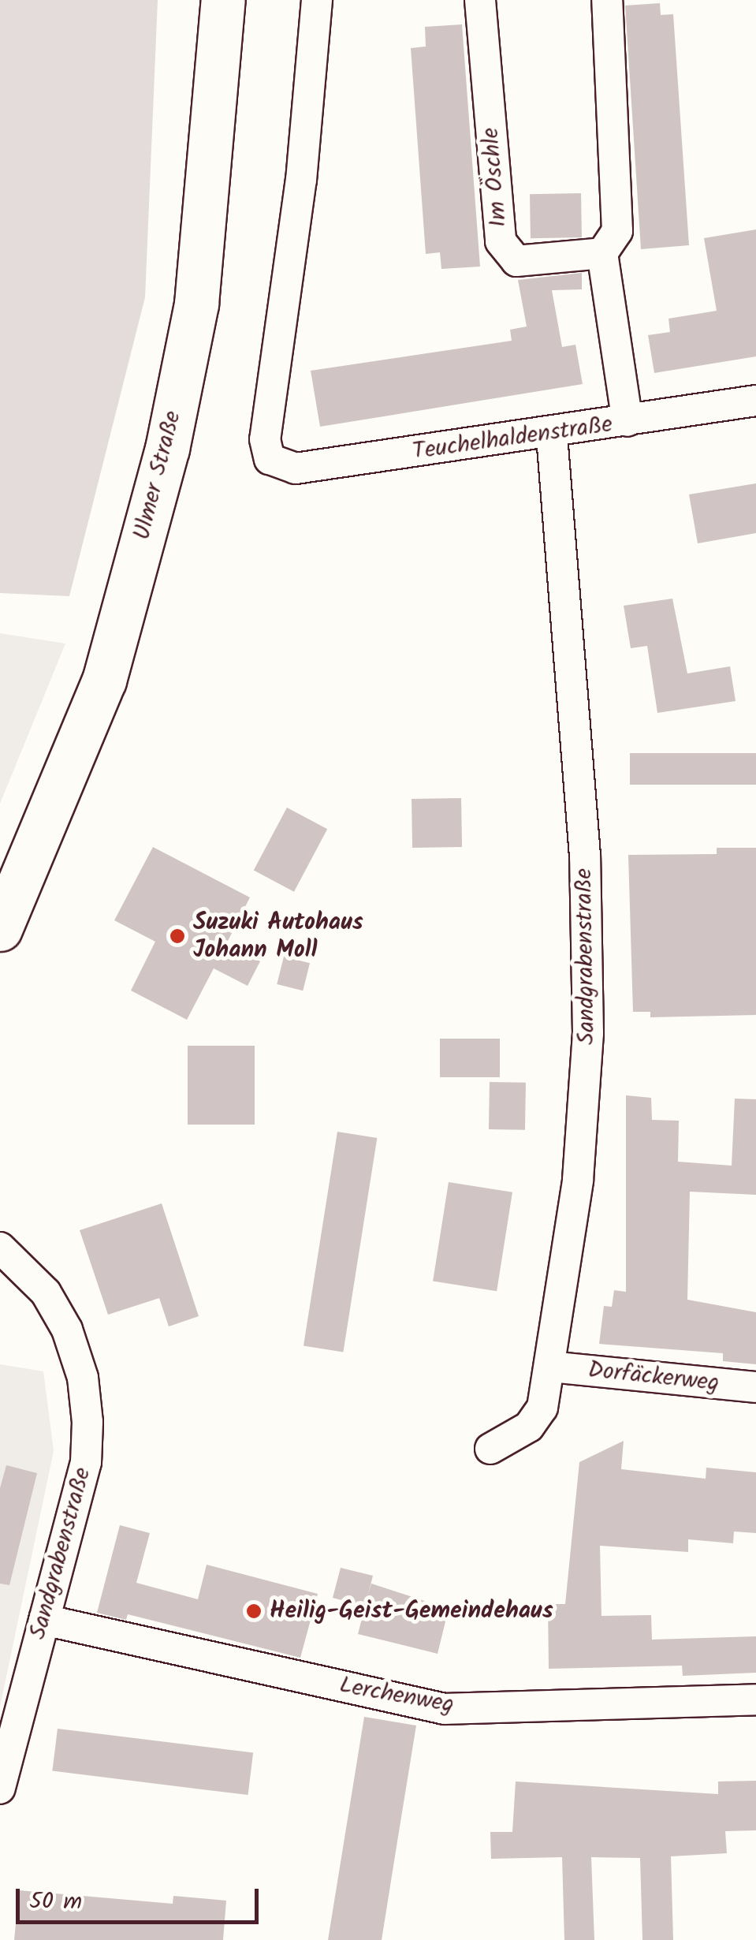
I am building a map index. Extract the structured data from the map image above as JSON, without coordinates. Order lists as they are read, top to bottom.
{
  "streets": {
    "main road": ["Ulmer Straße"],
    "street": [
      "Im Öschle",
      "Teuchelhaldenstraße",
      "Sandgrabenstraße",
      "Dorfäckerweg",
      "Lerchenweg"
    ]
  },
  "crossings": [
    ["Teuchelhaldenstraße", "Sandgrabenstraße"],
    ["Sandgrabenstraße", "Dorfäckerweg"],
    ["Sandgrabenstraße", "Lerchenweg"]
  ],
  "places": ["Suzuki Autohaus Johann Moll", "Heilig-Geist-Gemeindehaus"],
  "scale_bar": "50 m"
}
